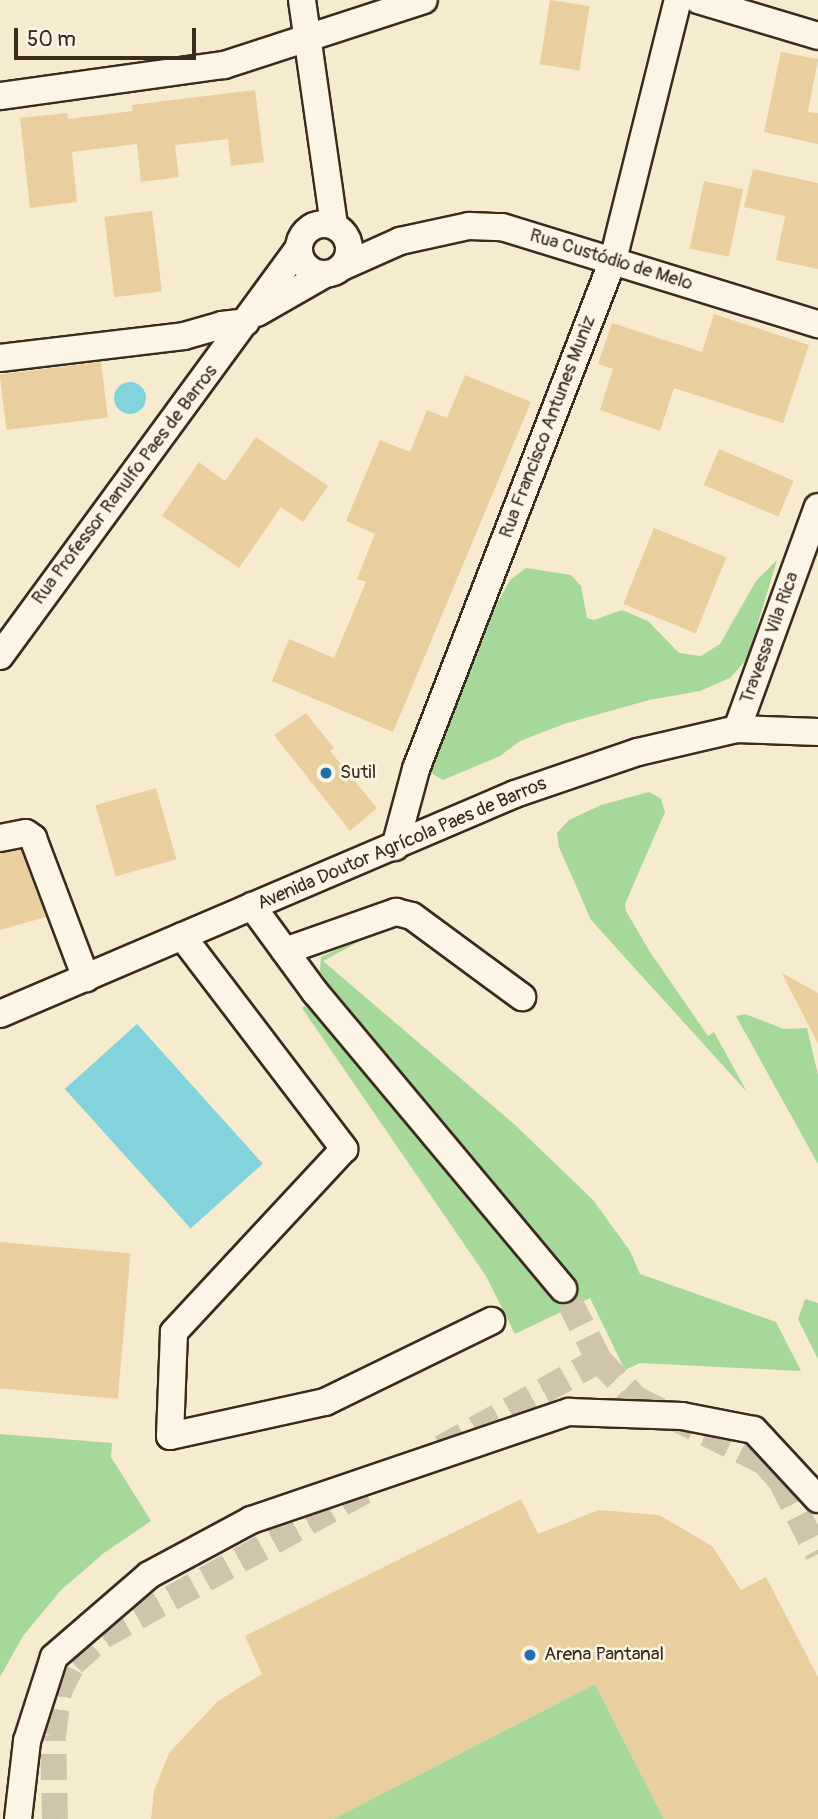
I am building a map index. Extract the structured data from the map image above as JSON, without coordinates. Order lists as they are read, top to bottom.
{
  "streets": {
    "street": [
      "Rua Custódio de Melo",
      "Rua Francisco Antunes Muniz",
      "Rua Professor Ranulfo Paes de Barros",
      "Travessa Vila Rica",
      "Avenida Doutor Agrícola Paes de Barros"
    ]
  },
  "crossings": [
    ["Rua Custódio de Melo", "Rua Francisco Antunes Muniz"],
    ["Rua Custódio de Melo", "Rua Professor Ranulfo Paes de Barros"],
    ["Rua Francisco Antunes Muniz", "Avenida Doutor Agrícola Paes de Barros"],
    ["Travessa Vila Rica", "Avenida Doutor Agrícola Paes de Barros"]
  ],
  "places": ["Sutil", "Arena Pantanal"],
  "scale_bar": "50 m"
}
